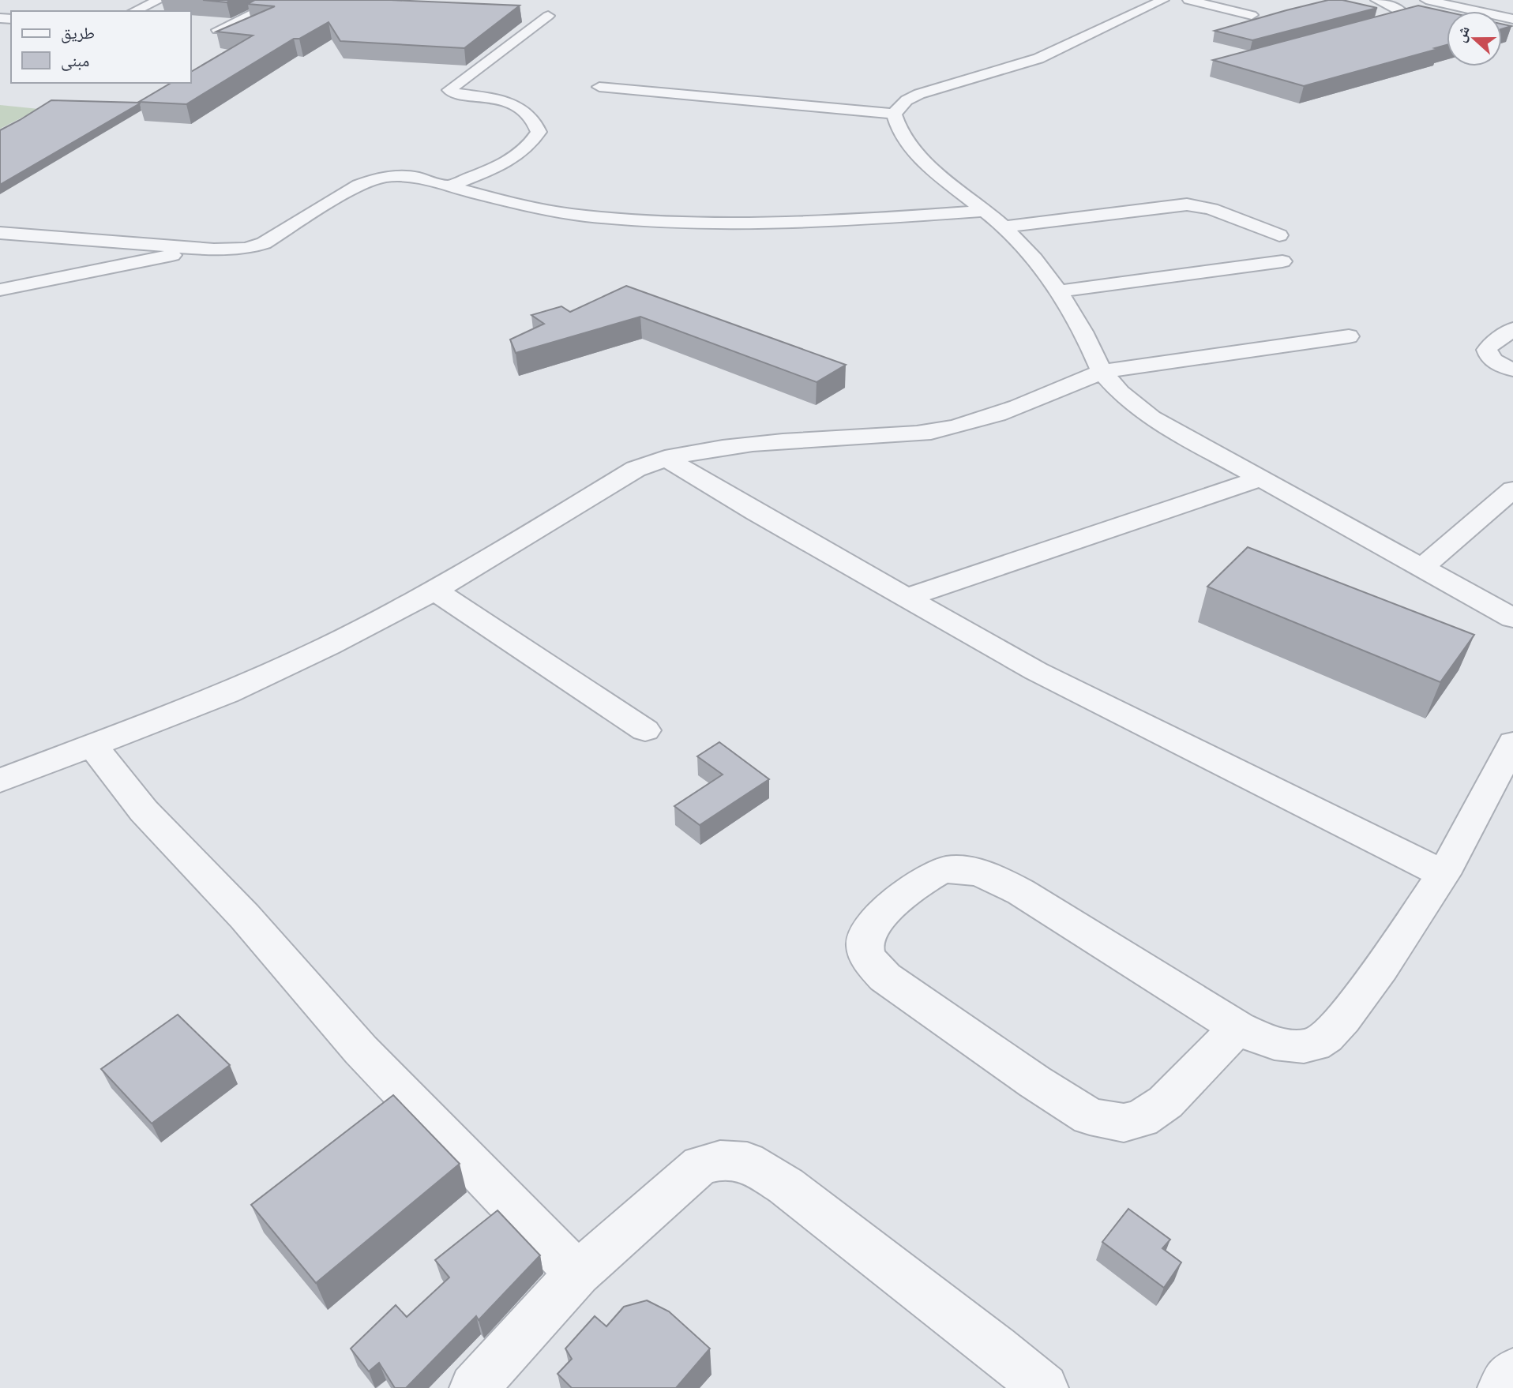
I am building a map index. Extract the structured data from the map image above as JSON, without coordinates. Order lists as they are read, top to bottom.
{
  "legend": ["طريق", "مبنى"],
  "north": "left"
}
